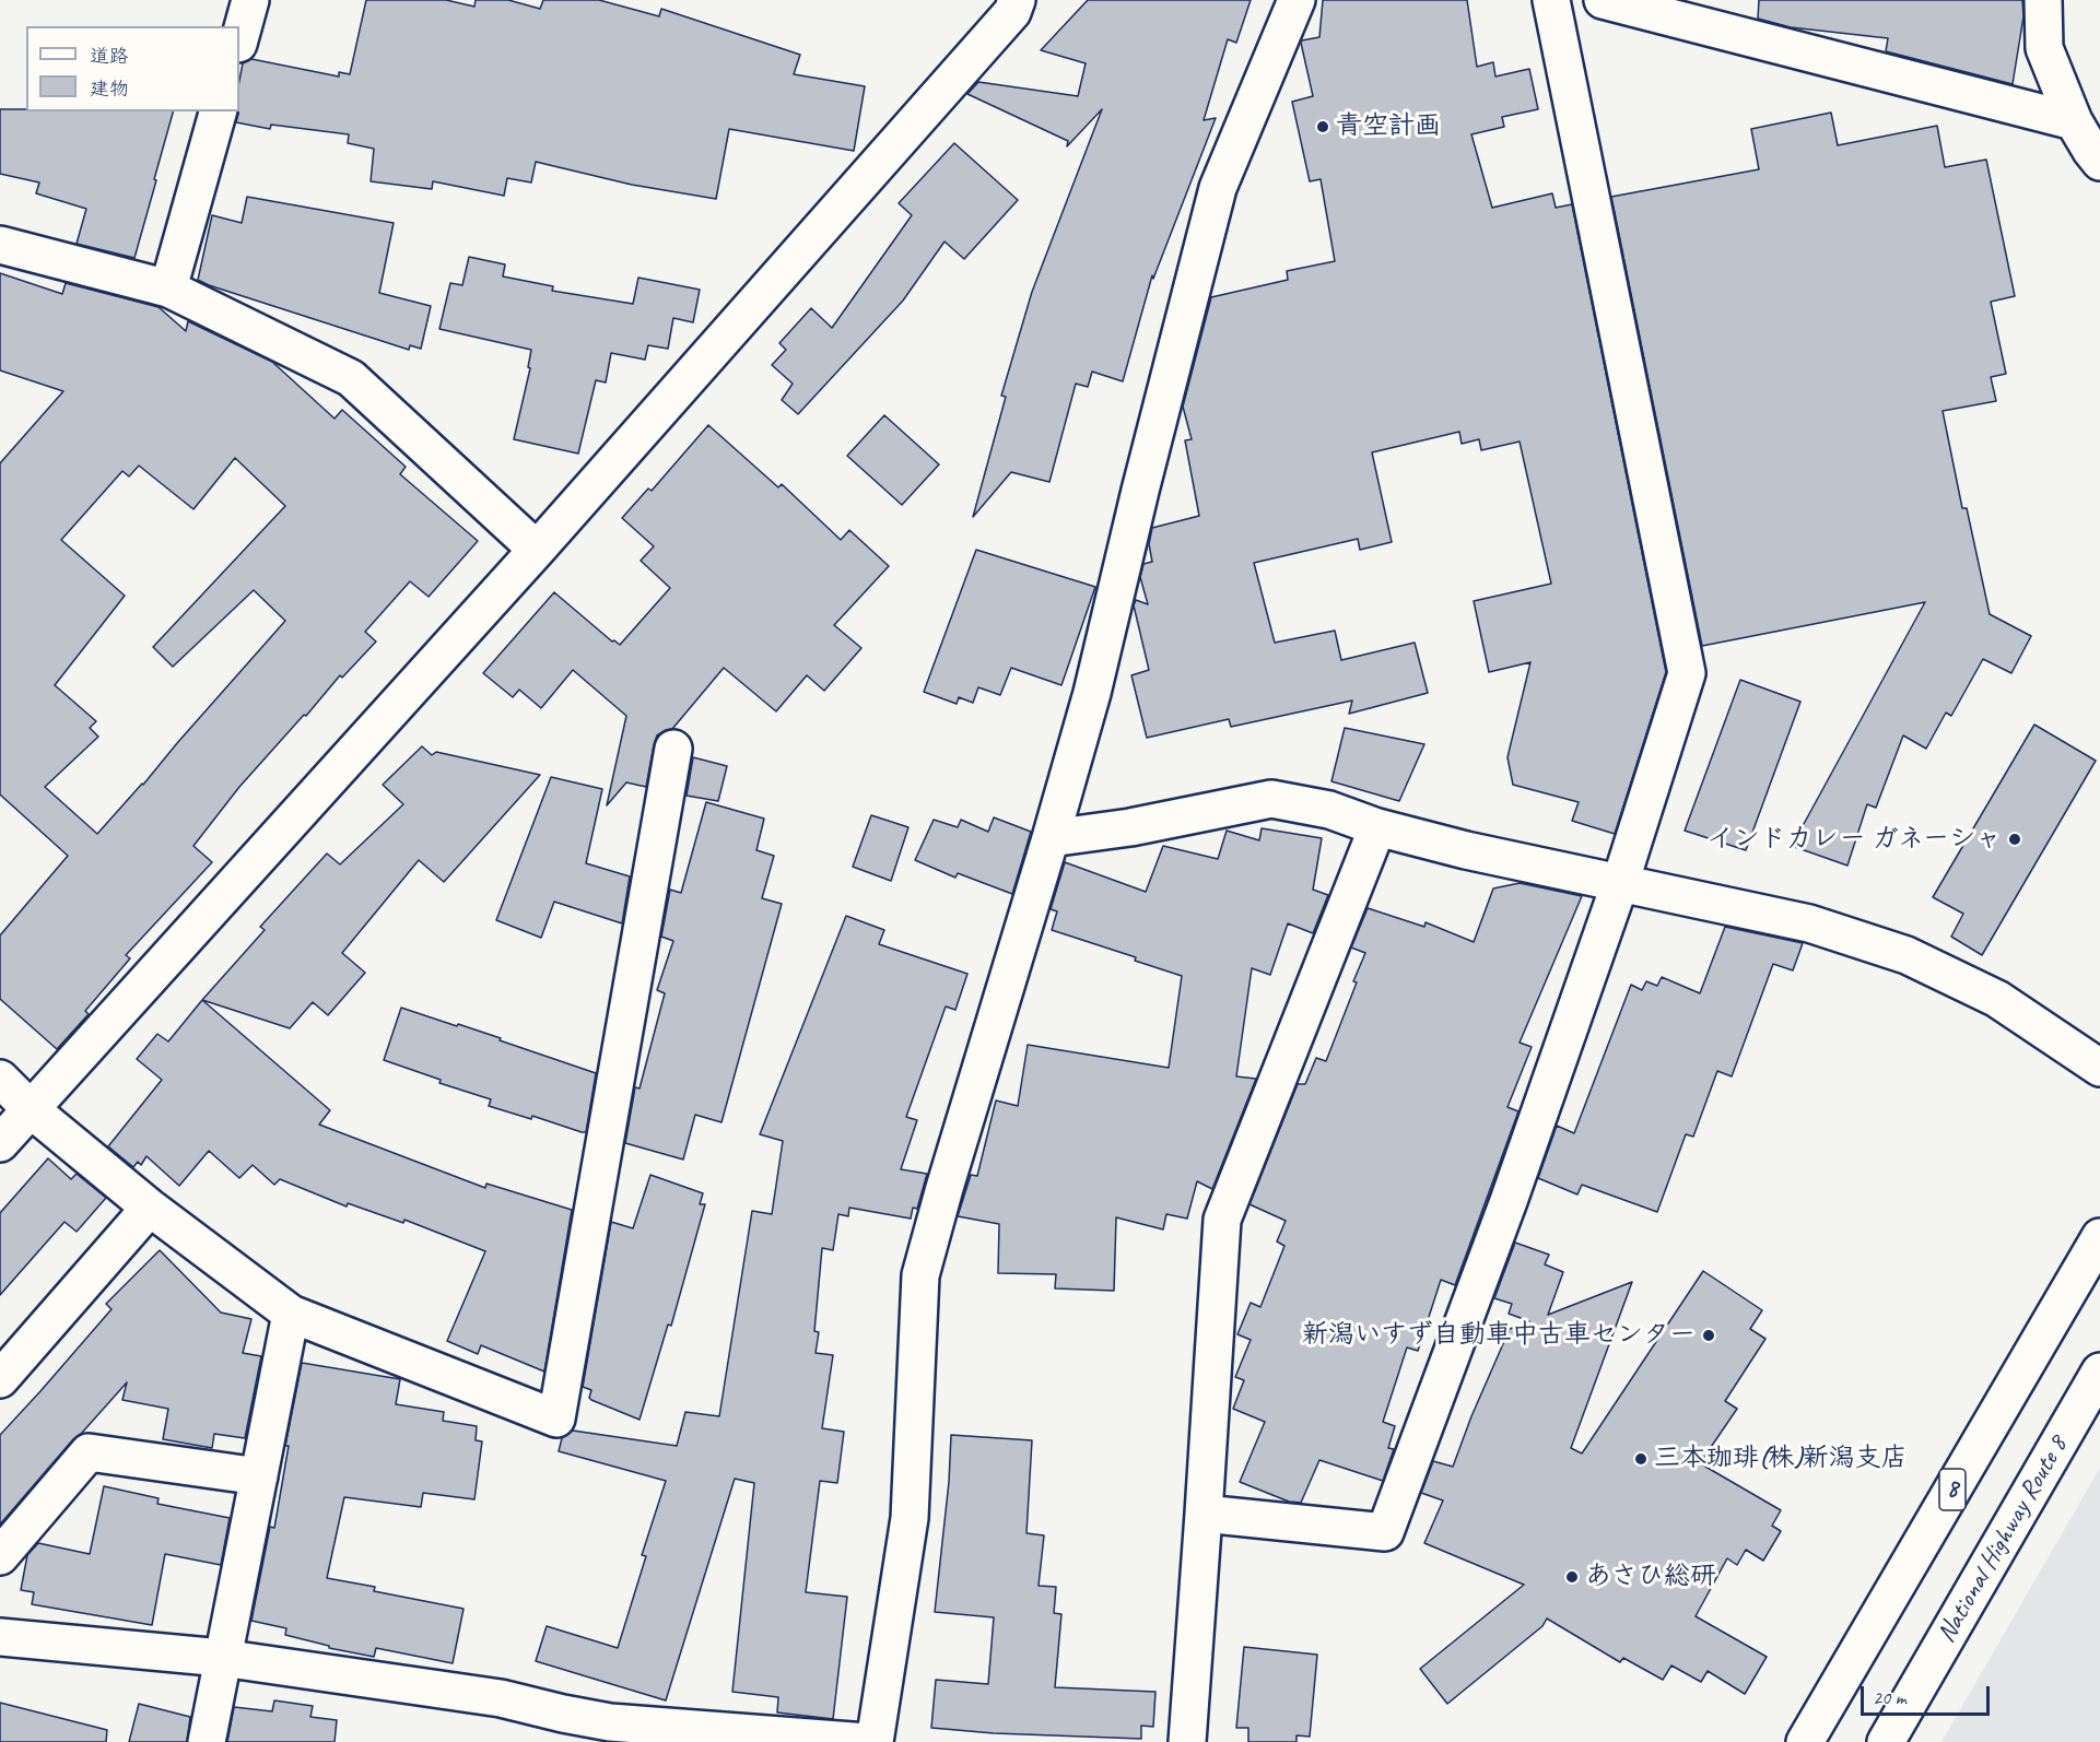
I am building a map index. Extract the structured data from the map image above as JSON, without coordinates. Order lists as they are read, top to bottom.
{
  "streets": {
    "main road": ["8", "National Highway Route 8"]
  },
  "places": [
    "青空計画",
    "インドカレー ガネーシャ",
    "新潟いすず自動車中古車センター",
    "三本珈琲(株)新潟支店",
    "あさひ総研"
  ],
  "legend": ["道路", "建物"],
  "scale_bar": "20 m"
}
